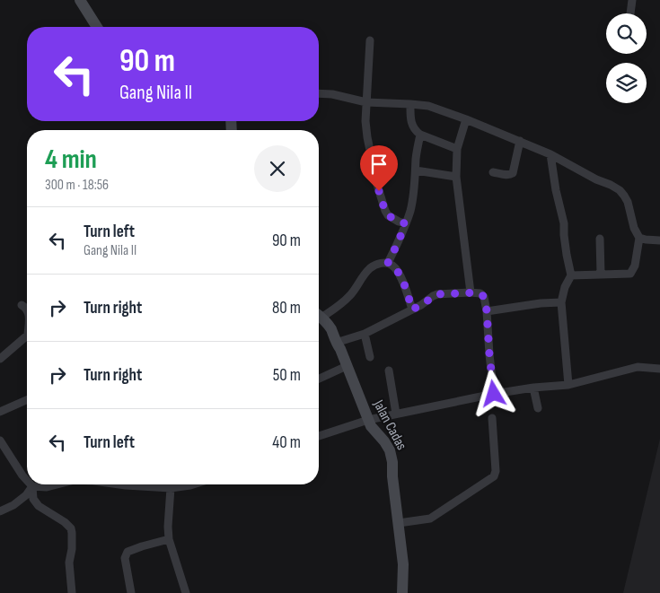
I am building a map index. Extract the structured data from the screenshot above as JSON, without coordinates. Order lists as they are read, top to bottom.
{
  "streets": {
    "street": ["Jalan Cadas"]
  },
  "page": {
    "turn": ["90 m", "Gang Nila II"],
    "heading": ["4 min", "300 m · 18:56"],
    "list": [
      {
        "name": "Turn left",
        "note": "Gang Nila II",
        "value": "90 m"
      },
      {
        "name": "Turn right",
        "value": "80 m"
      },
      {
        "name": "Turn right",
        "value": "50 m"
      },
      {
        "name": "Turn left",
        "value": "40 m"
      }
    ]
  }
}
